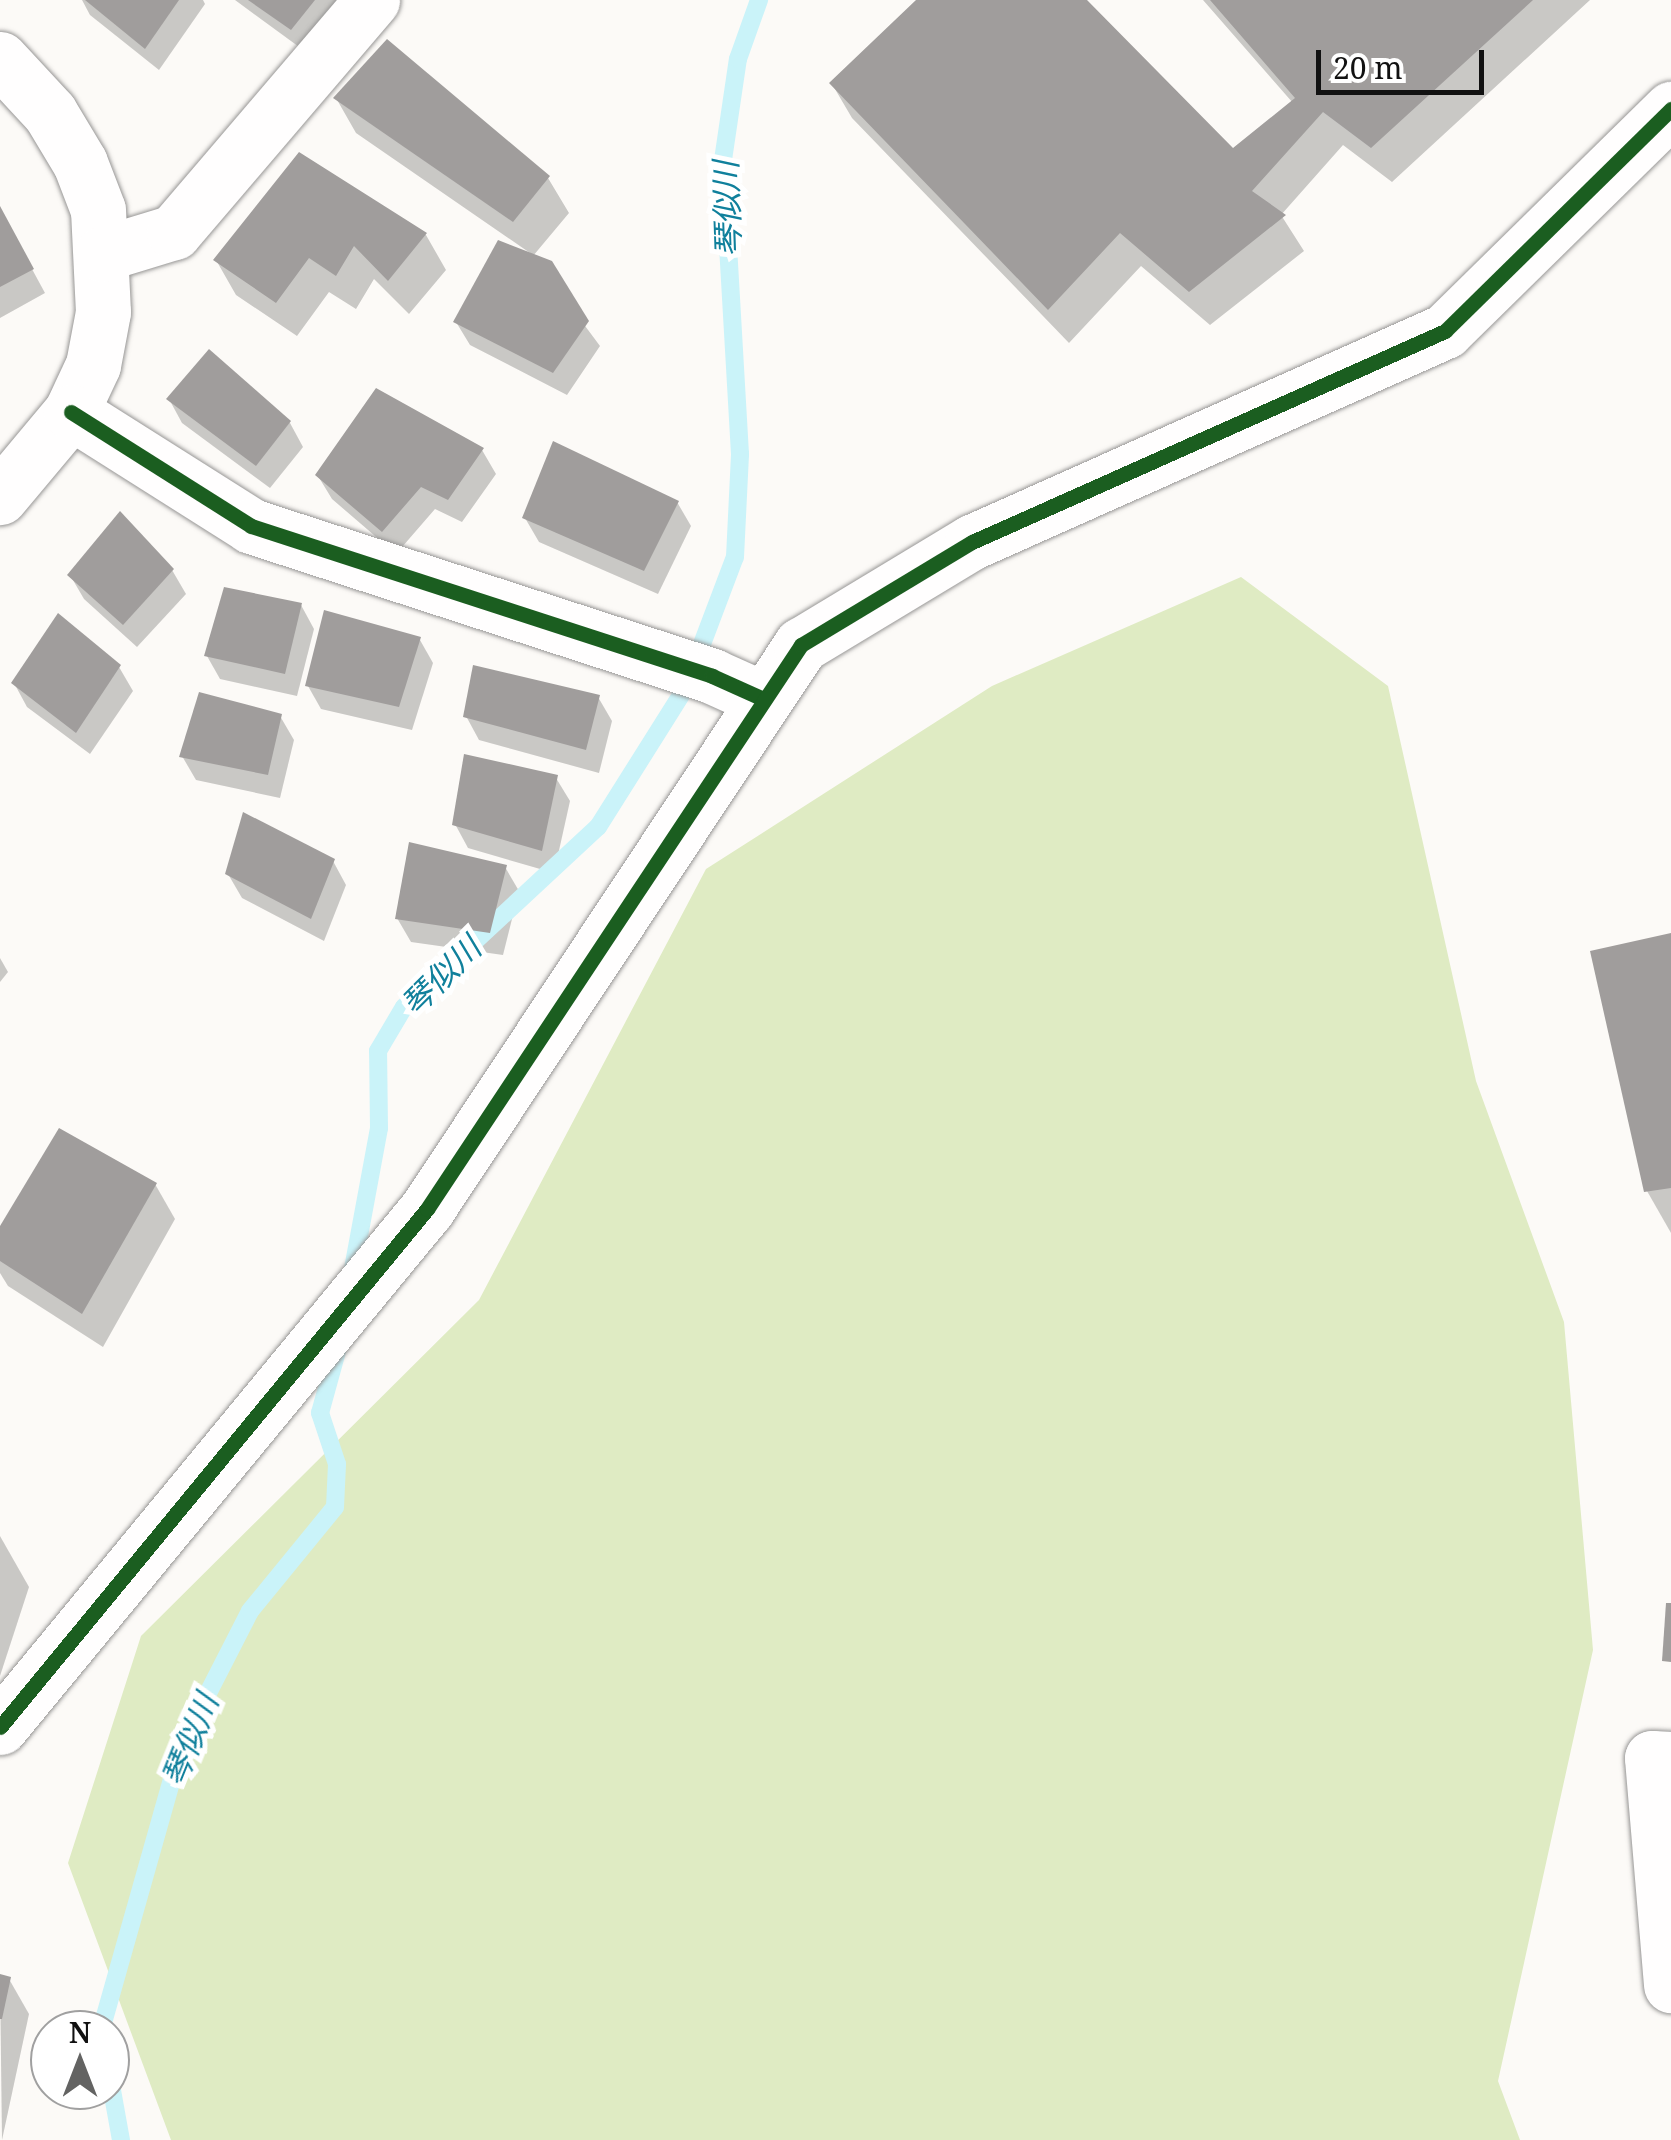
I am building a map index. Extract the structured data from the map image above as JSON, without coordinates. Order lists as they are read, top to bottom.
{
  "water": ["琴似川"],
  "scale_bar": "20 m",
  "north": "top"
}
